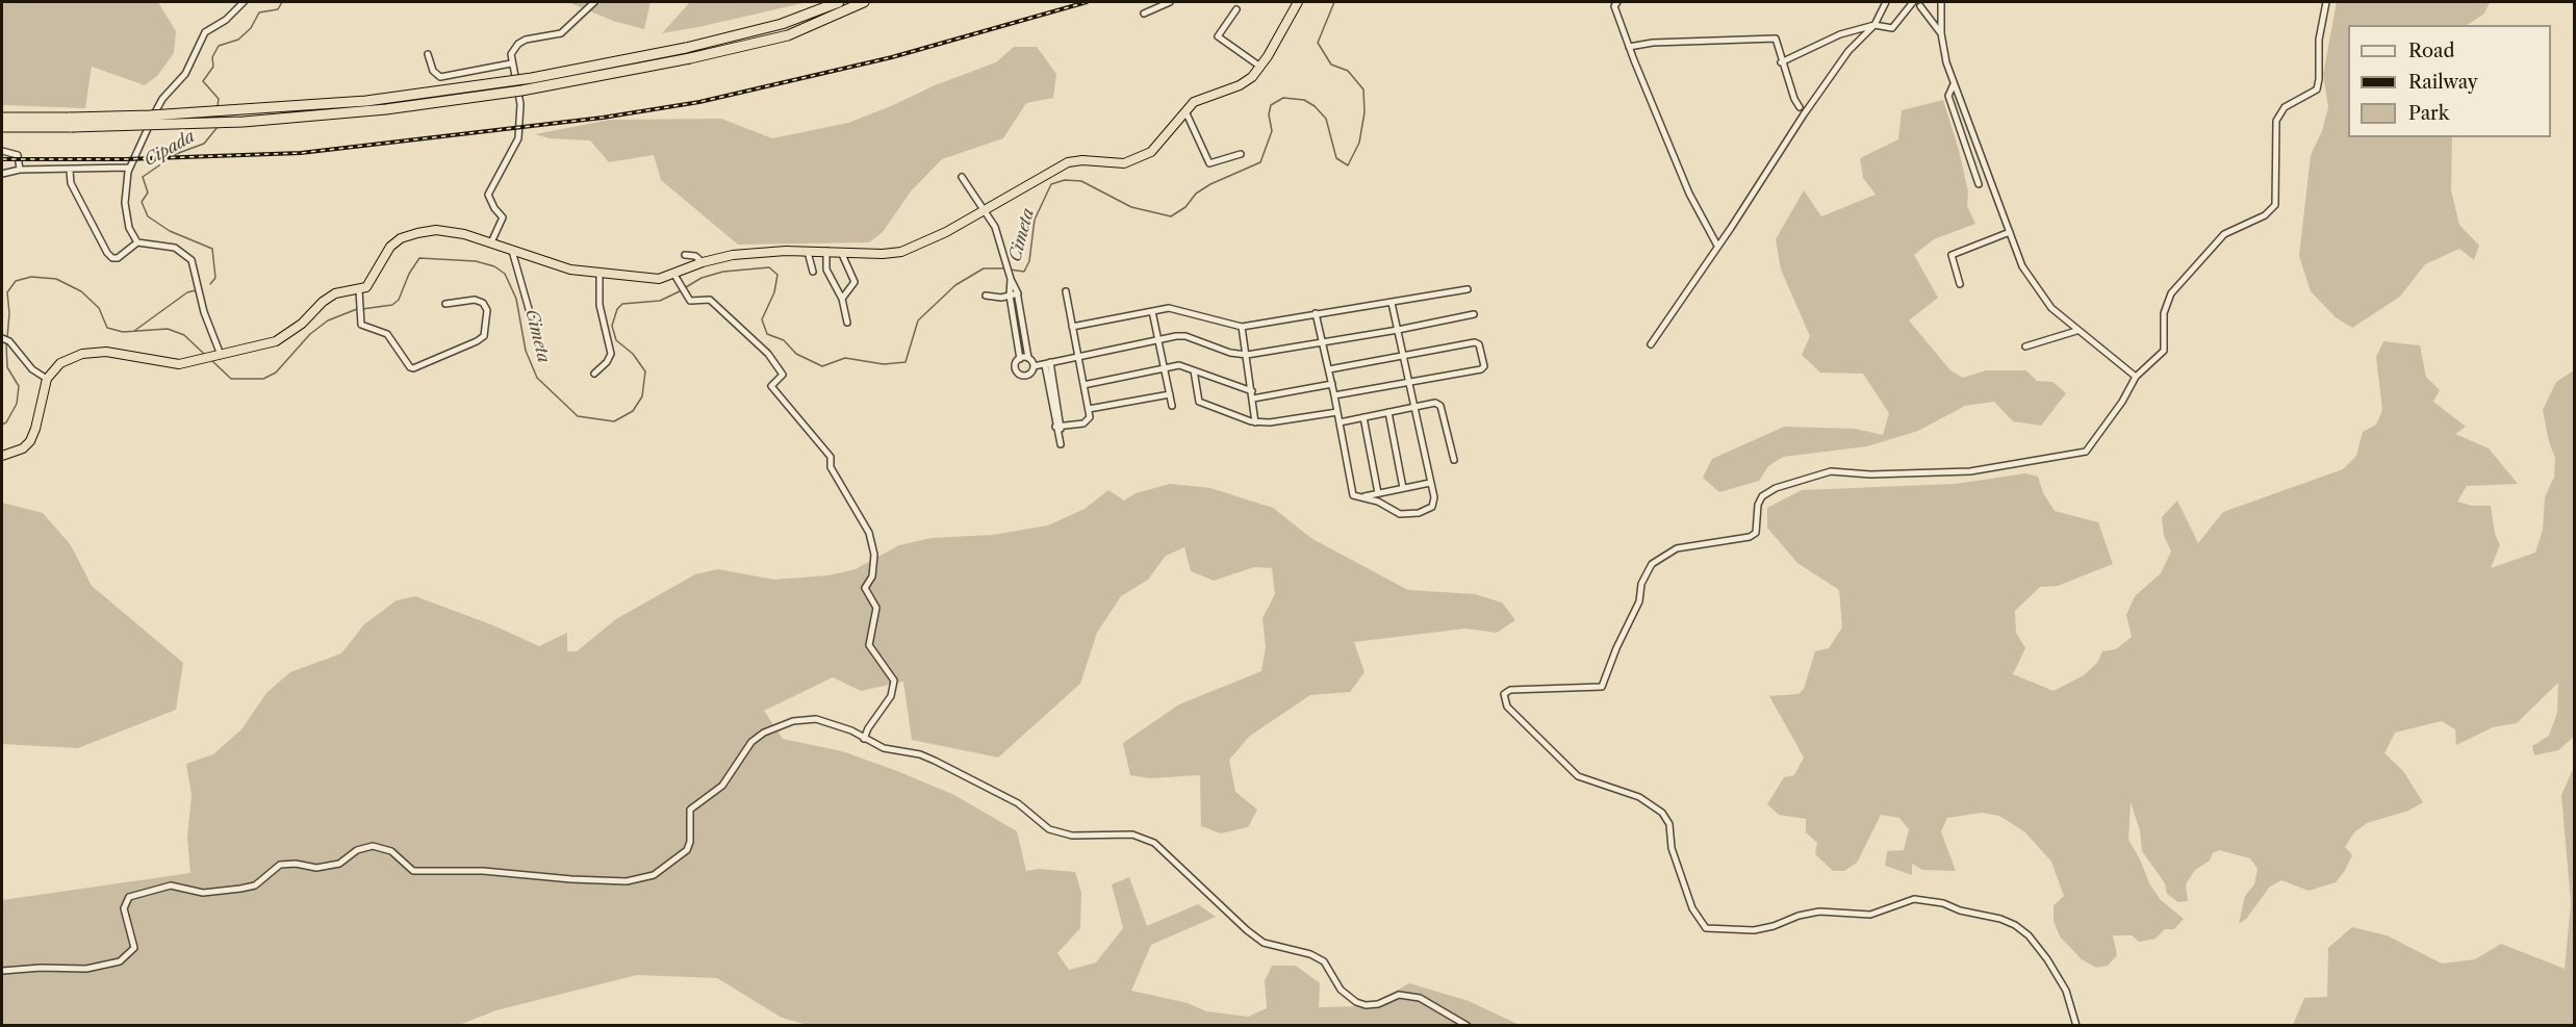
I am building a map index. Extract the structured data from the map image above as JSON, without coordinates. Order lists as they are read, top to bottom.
{
  "water": ["Cipada", "Cimeta"],
  "legend": ["Road", "Railway", "Park"]
}
